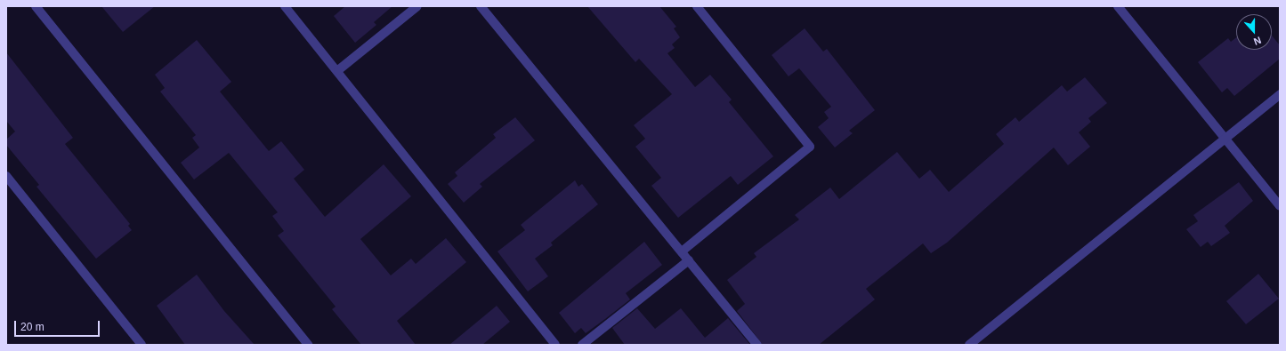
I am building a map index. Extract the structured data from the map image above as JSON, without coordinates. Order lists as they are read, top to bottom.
{
  "scale_bar": "20 m",
  "north": "bottom"
}
